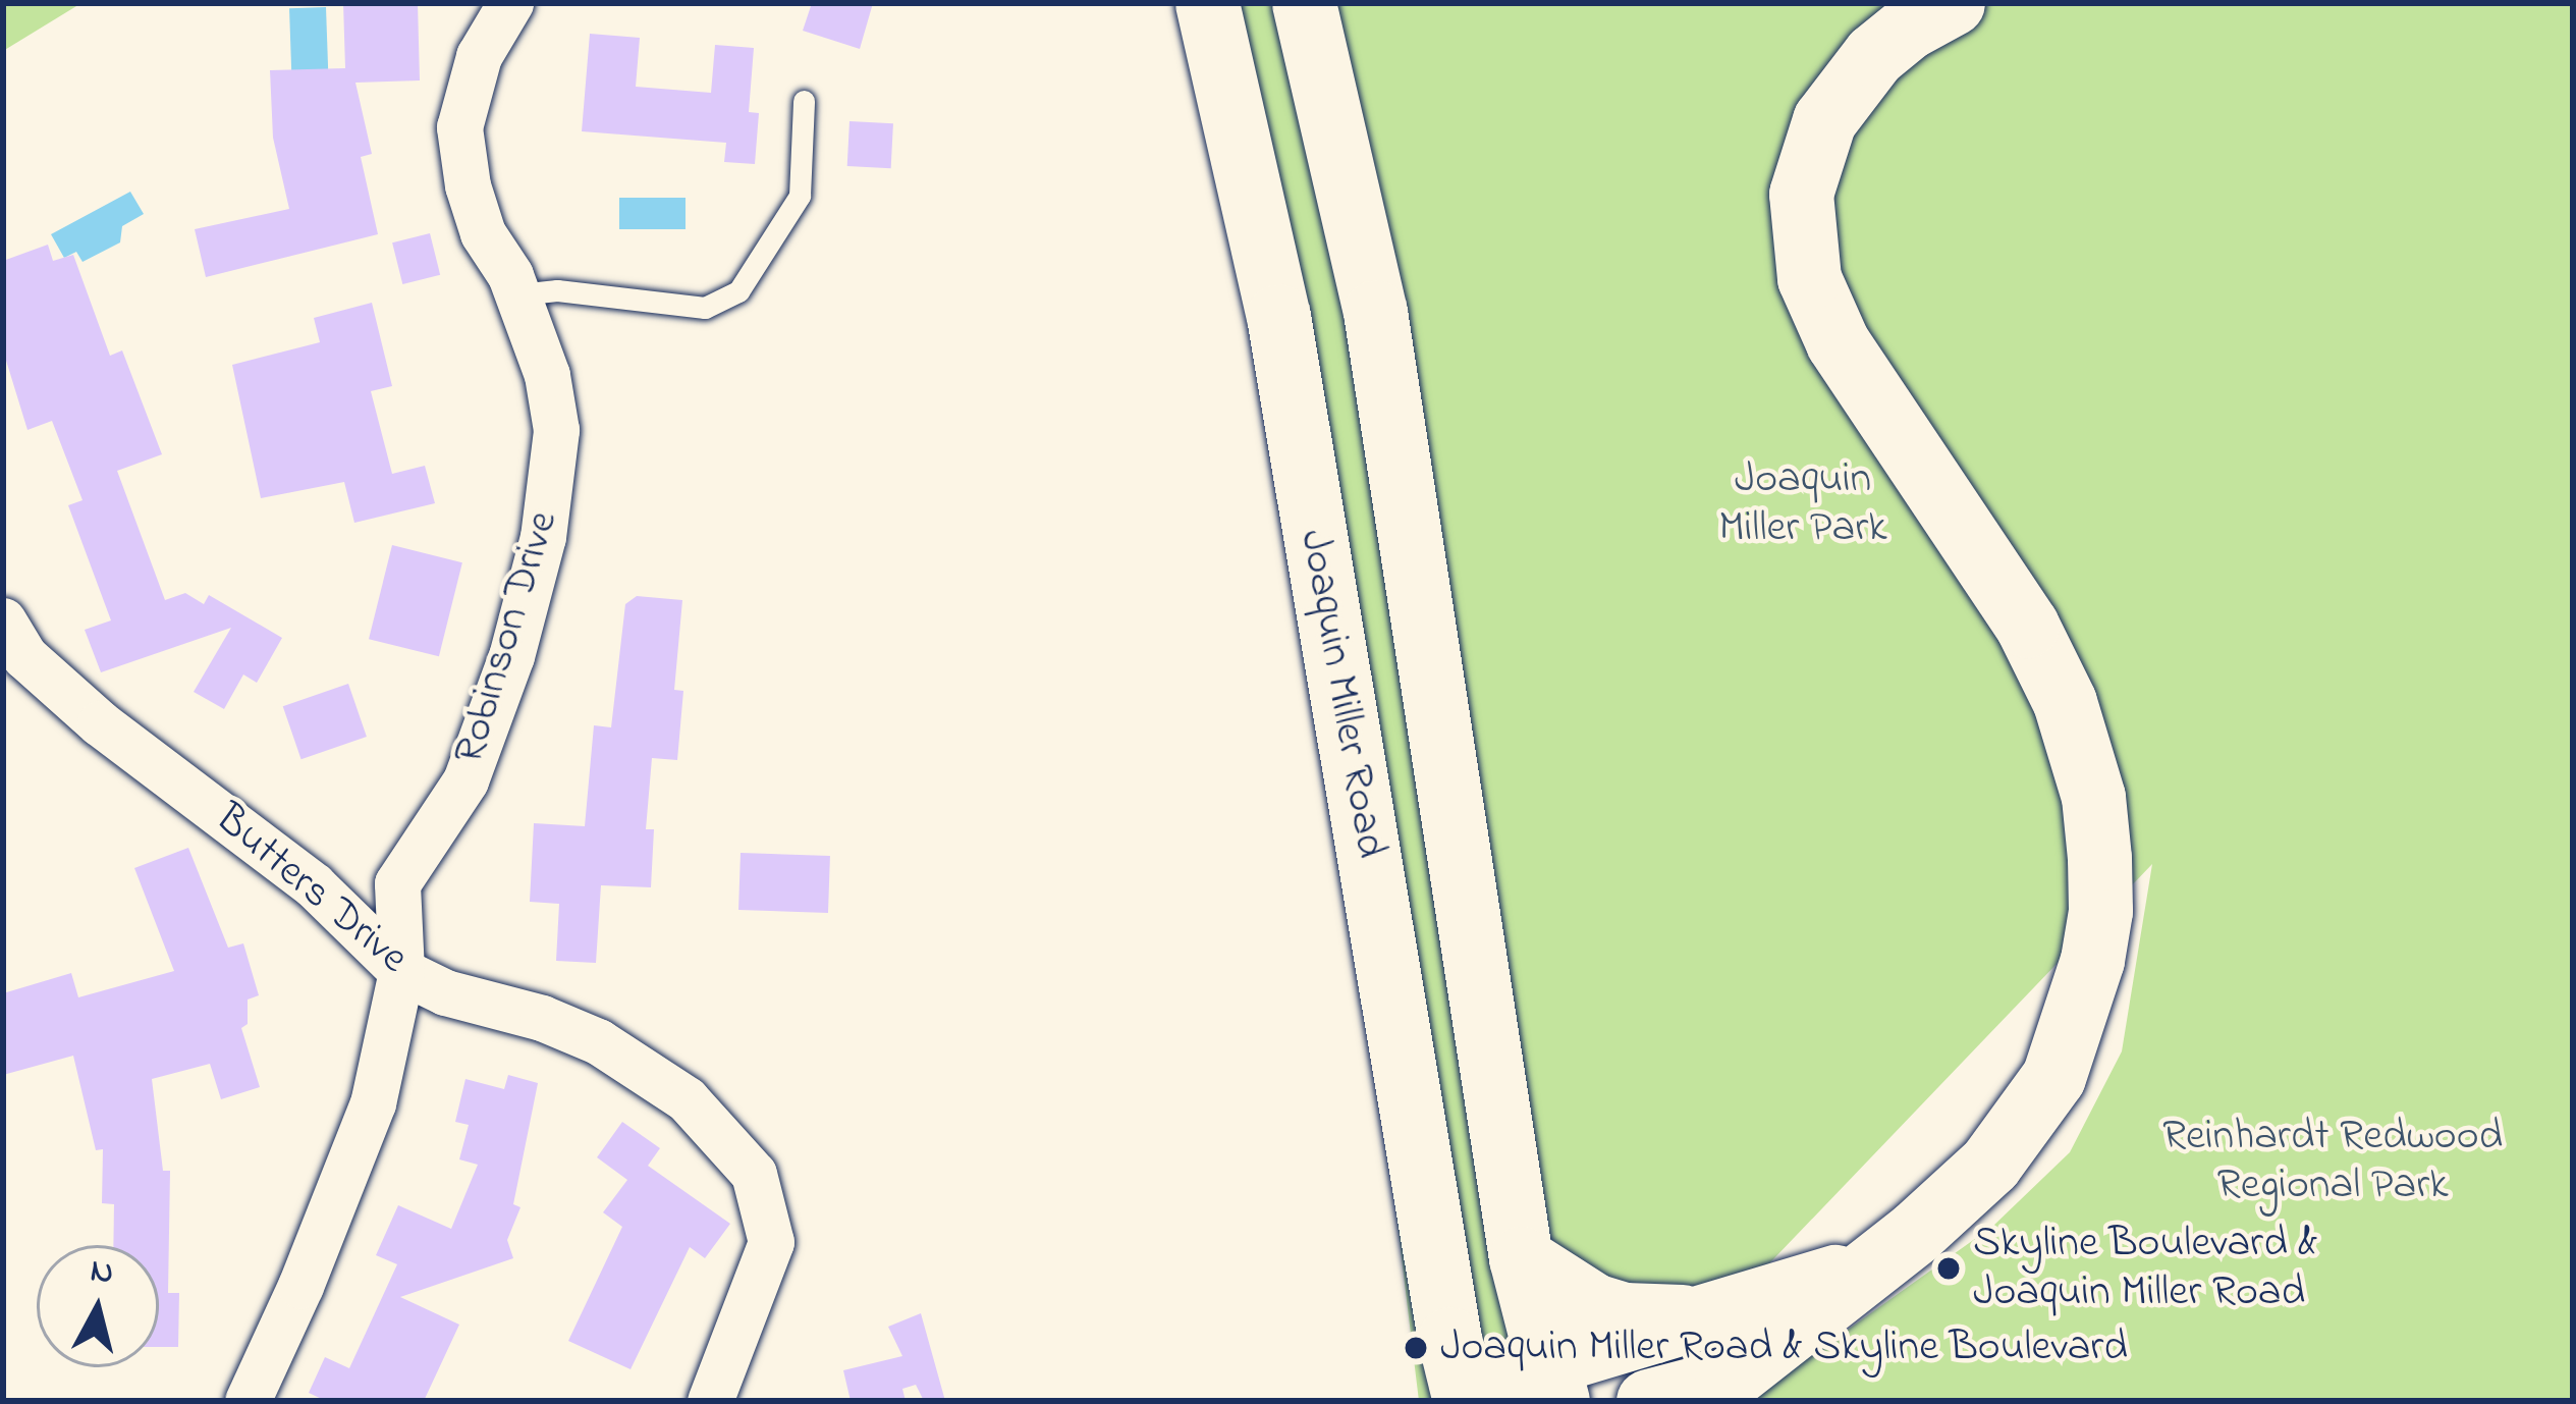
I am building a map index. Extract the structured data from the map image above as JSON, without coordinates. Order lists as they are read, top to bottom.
{
  "streets": {
    "main road": ["Joaquin Miller Road"],
    "street": ["Robinson Drive", "Butters Drive"]
  },
  "crossings": [
    ["Robinson Drive", "Butters Drive"]
  ],
  "parks": ["Joaquin Miller Park", "Reinhardt Redwood Regional Park"],
  "places": ["Skyline Boulevard & Joaquin Miller Road", "Joaquin Miller Road & Skyline Boulevard"],
  "north": "top"
}
